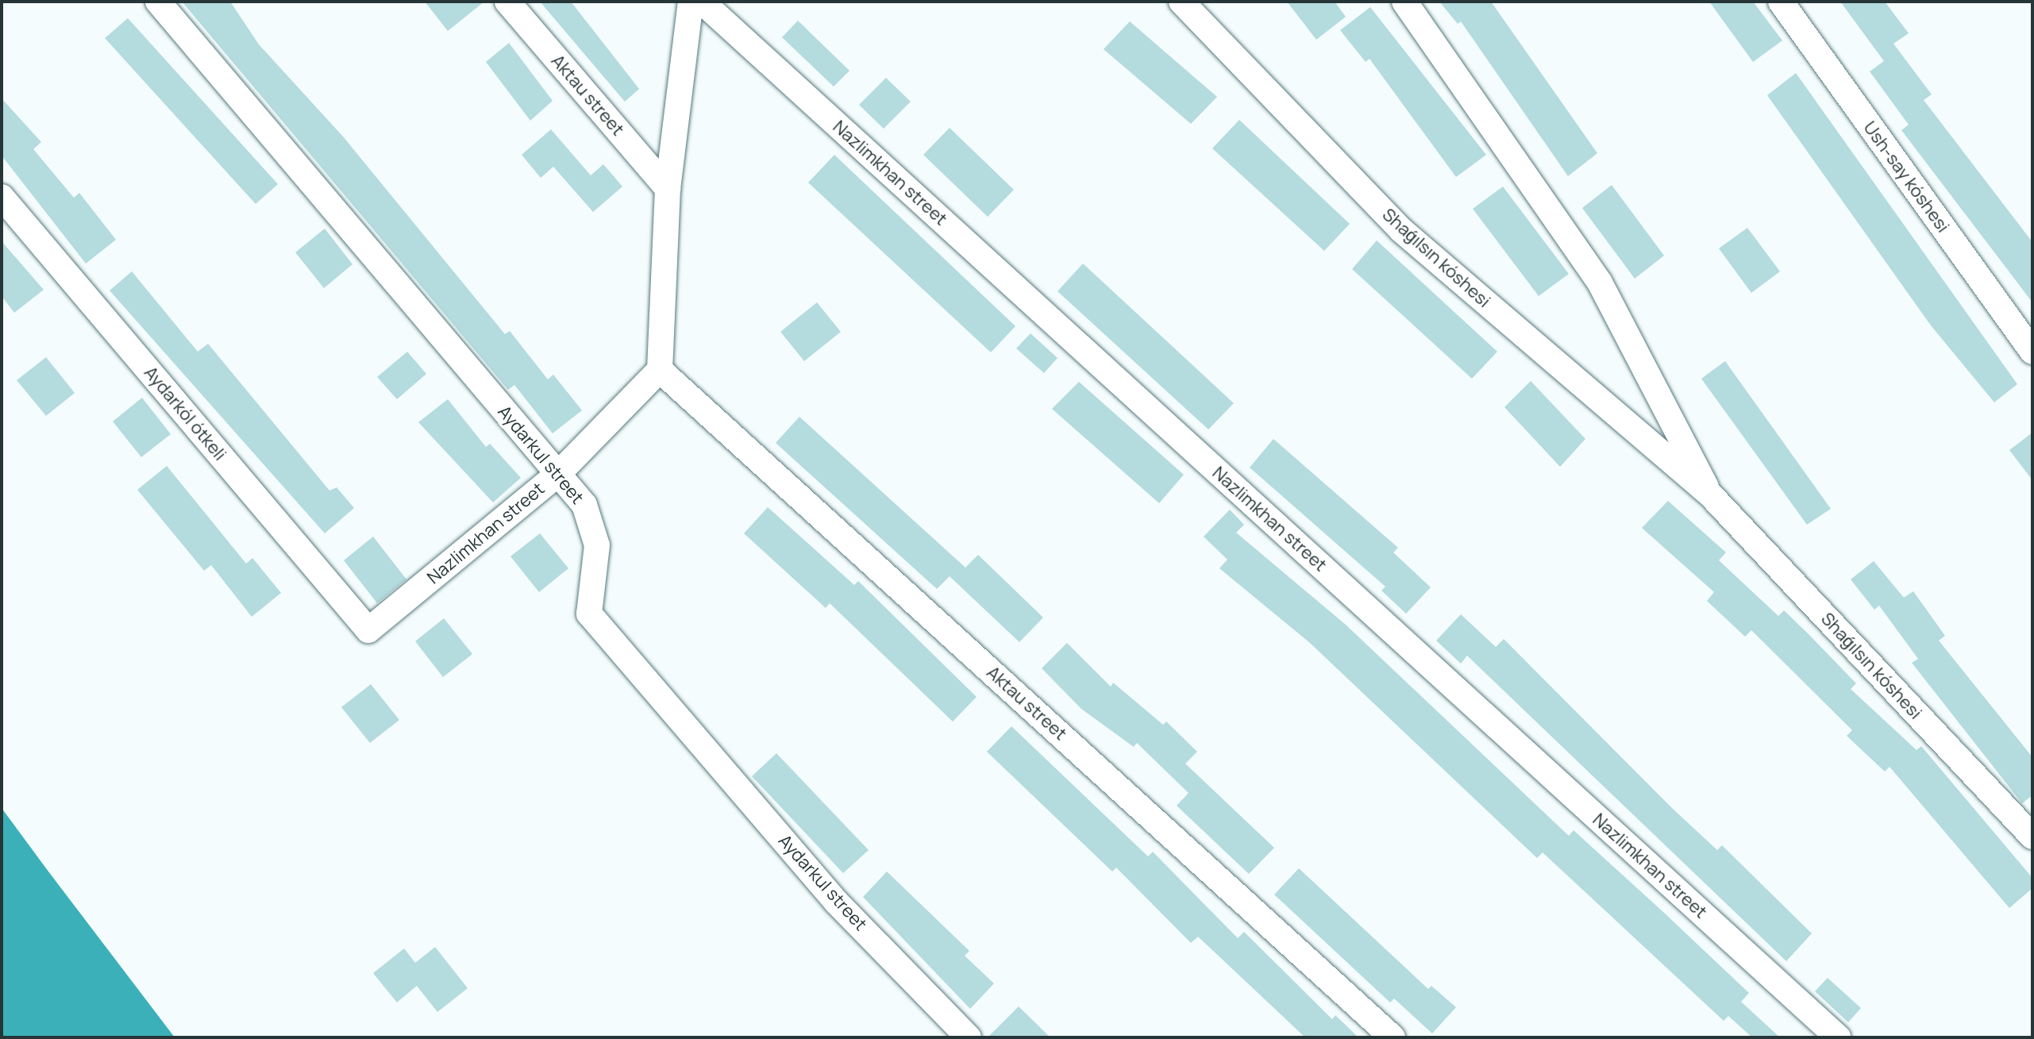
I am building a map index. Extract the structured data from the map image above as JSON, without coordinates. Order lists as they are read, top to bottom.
{
  "streets": {
    "street": [
      "Aktau street",
      "Nazlimkhan street",
      "Ush-say kóshesi",
      "Shaǵılsın kóshesi",
      "Aydarkól ótkeli",
      "Aydarkul street"
    ]
  },
  "crossings": [
    ["Aktau street", "Nazlimkhan street"],
    ["Nazlimkhan street", "Aydarkól ótkeli"],
    ["Nazlimkhan street", "Aydarkul street"]
  ]
}
